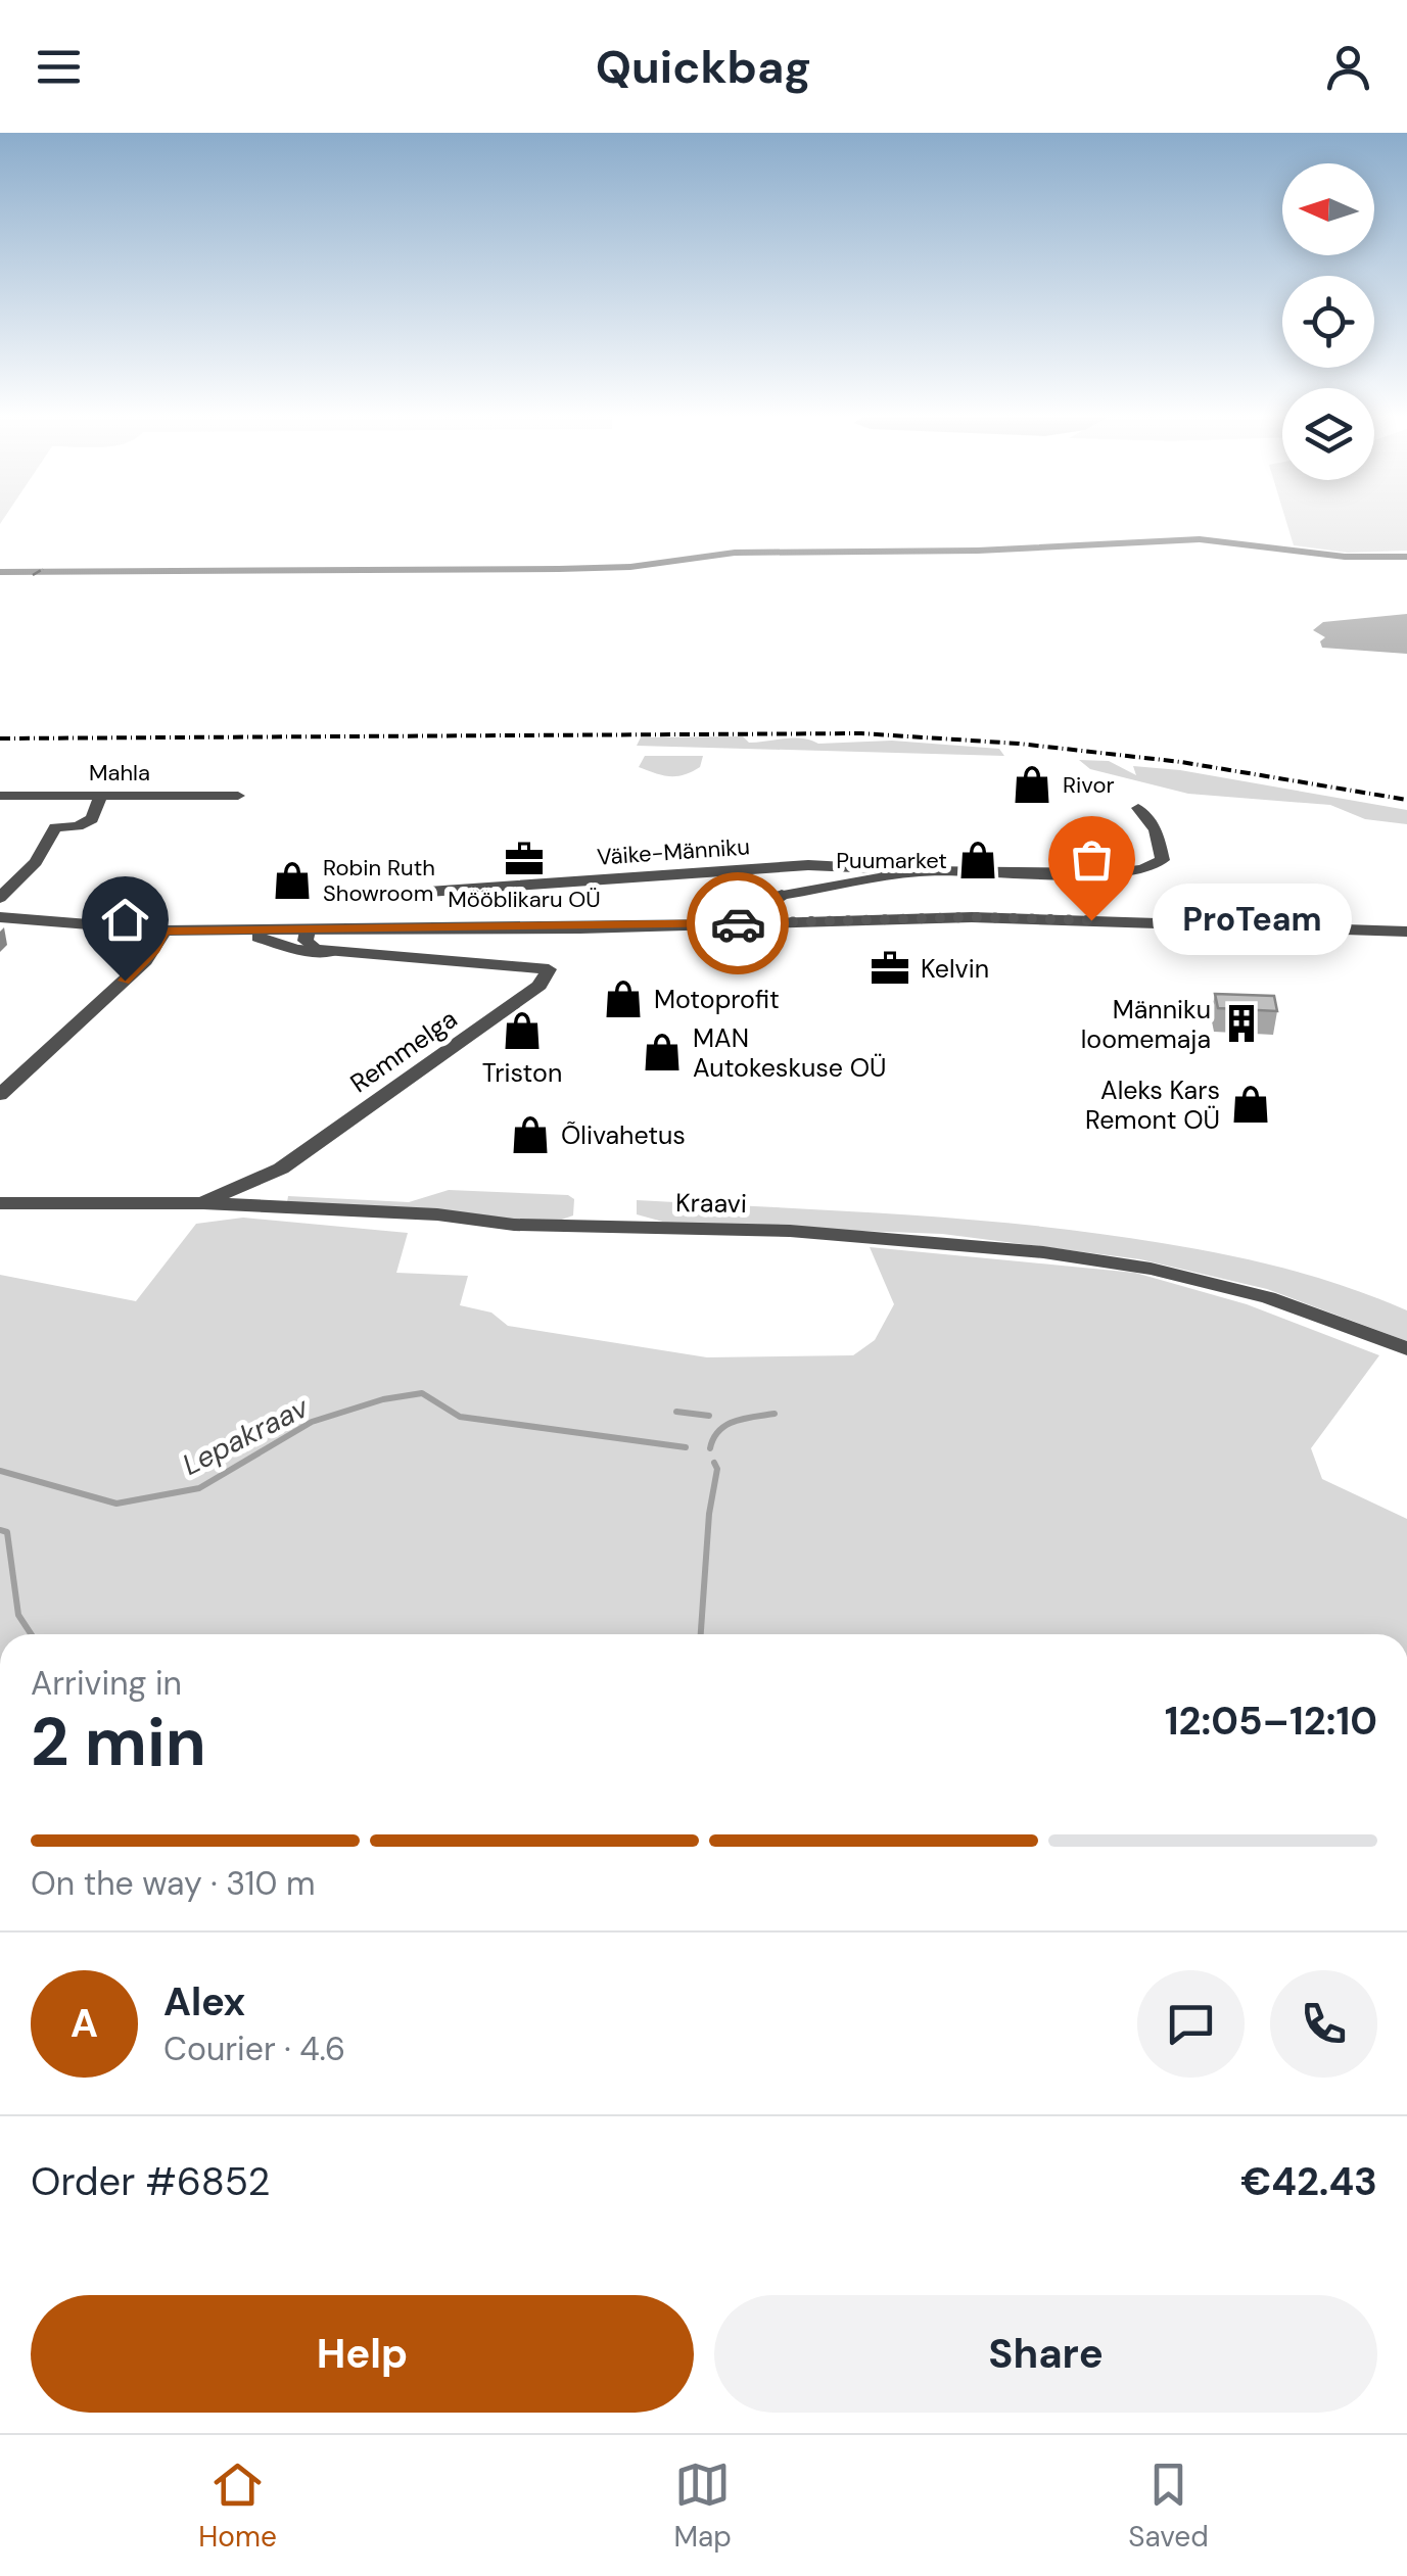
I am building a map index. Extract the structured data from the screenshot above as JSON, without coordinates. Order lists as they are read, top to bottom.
{
  "streets": {
    "street": [
      "Mahla",
      "Väike-Männiku",
      "Remmelga",
      "Kraavi"
    ]
  },
  "crossings": [
    ["Remmelga", "Kraavi"]
  ],
  "water": ["Lepakraav"],
  "places": {
    "shop": [
      "Rivor",
      "Puumarket",
      "Robin Ruth Showroom",
      "Motoprofit",
      "Triston",
      "MAN Autokeskuse OÜ",
      "Aleks Kars Remont OÜ",
      "Õlivahetus"
    ],
    "office": ["Mööblikaru OÜ", "Kelvin"],
    "other": ["ProTeam"],
    "building": ["Männiku loomemaja"]
  },
  "north": "left",
  "page": {
    "header": "Quickbag",
    "bubble": "ProTeam",
    "heading": ["2 min", "Arriving in", "12:05–12:10"],
    "panel": [
      "Alex",
      "Courier · 4.6",
      "Order #6852",
      "€42.43"
    ],
    "bar": "On the way · 310 m",
    "round": "A",
    "buttons": ["Help", "Share"],
    "tabs": ["Home", "Map", "Saved"]
  }
}
